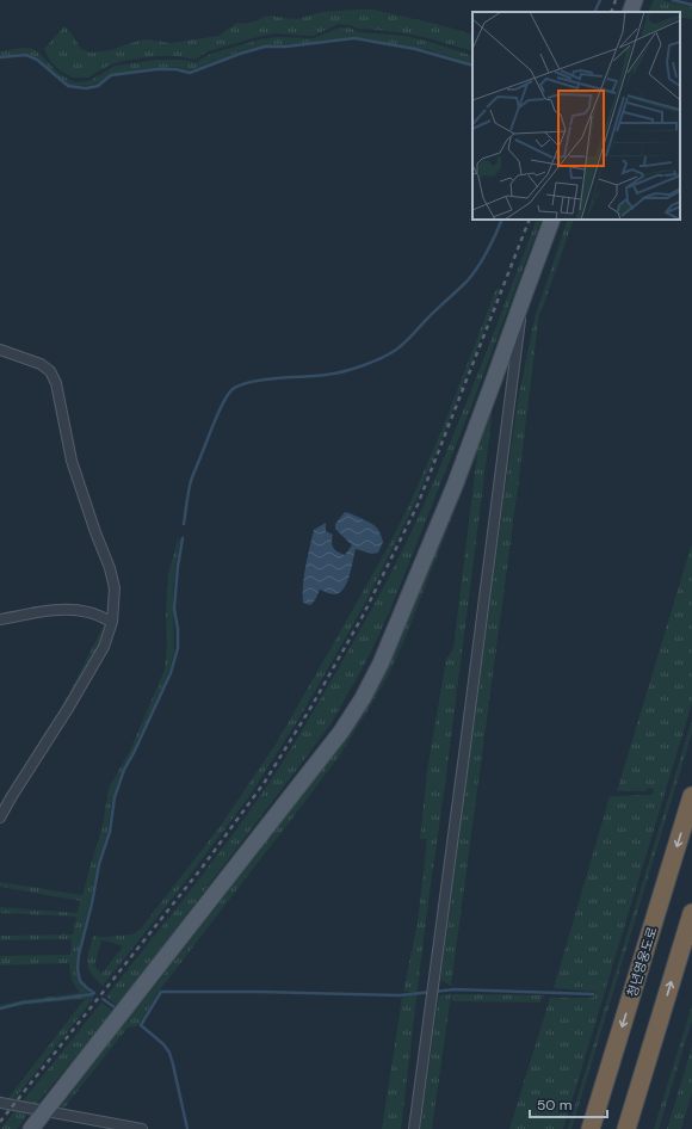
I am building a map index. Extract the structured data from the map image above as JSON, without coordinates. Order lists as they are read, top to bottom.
{
  "streets": {
    "highway": ["청년영웅도로"]
  },
  "scale_bar": "50 m"
}
